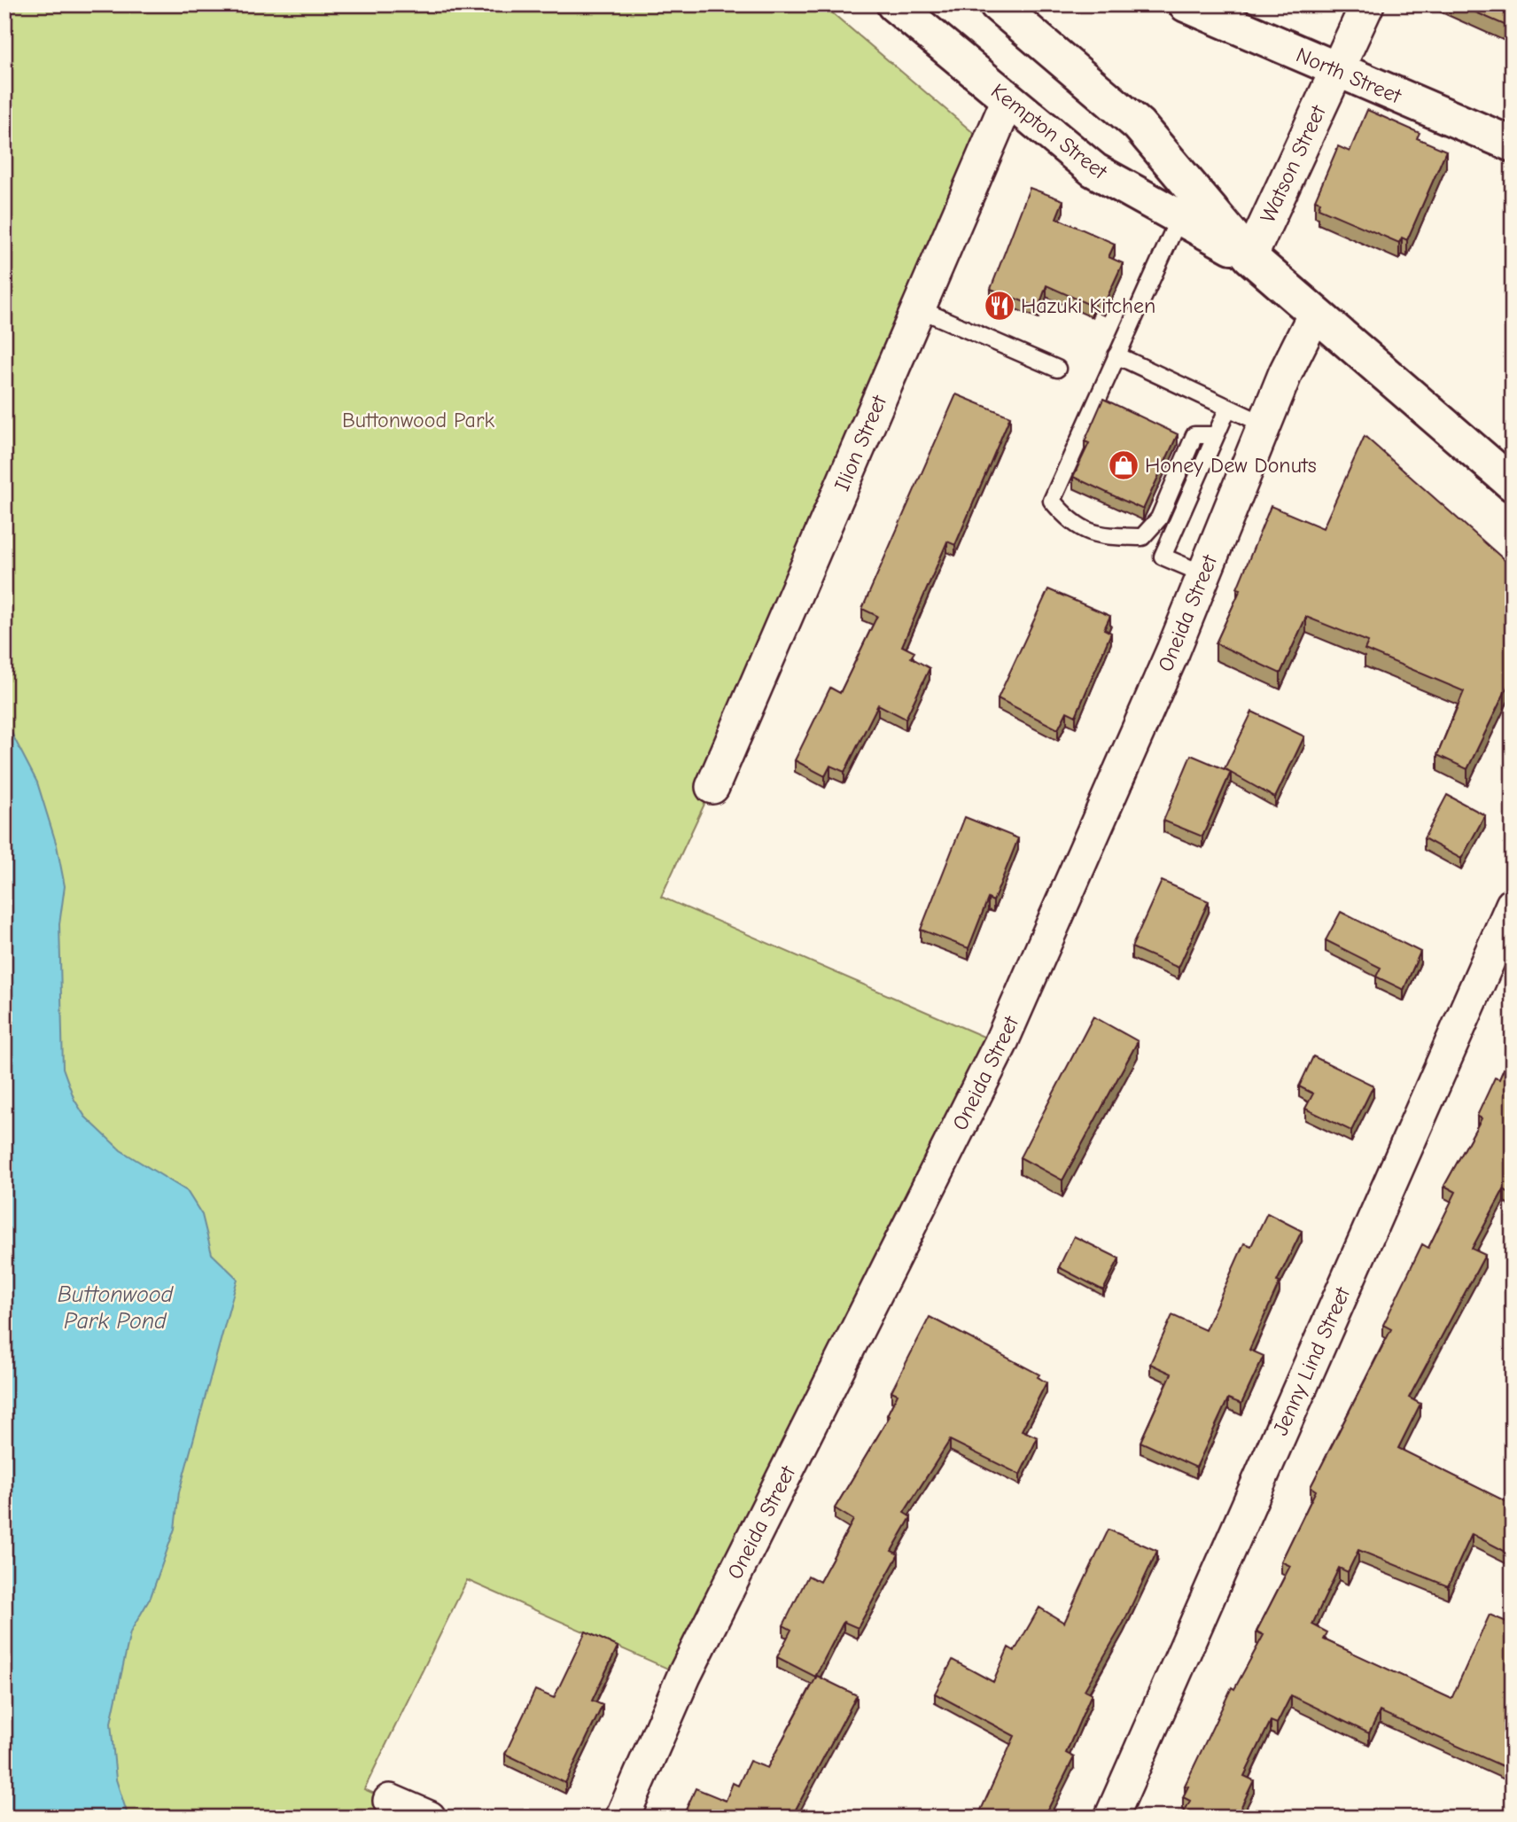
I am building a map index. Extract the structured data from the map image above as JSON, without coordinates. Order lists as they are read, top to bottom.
{
  "streets": {
    "main road": ["North Street", "Kempton Street"],
    "street": [
      "Watson Street",
      "Ilion Street",
      "Oneida Street",
      "Jenny Lind Street"
    ]
  },
  "crossings": [
    ["North Street", "Watson Street"],
    ["Kempton Street", "Watson Street"],
    ["Kempton Street", "Ilion Street"],
    ["Kempton Street", "Oneida Street"]
  ],
  "water": ["Buttonwood Park Pond"],
  "parks": ["Buttonwood Park"],
  "places": {
    "restaurant": ["Hazuki Kitchen"],
    "shop": ["Honey Dew Donuts"]
  }
}
